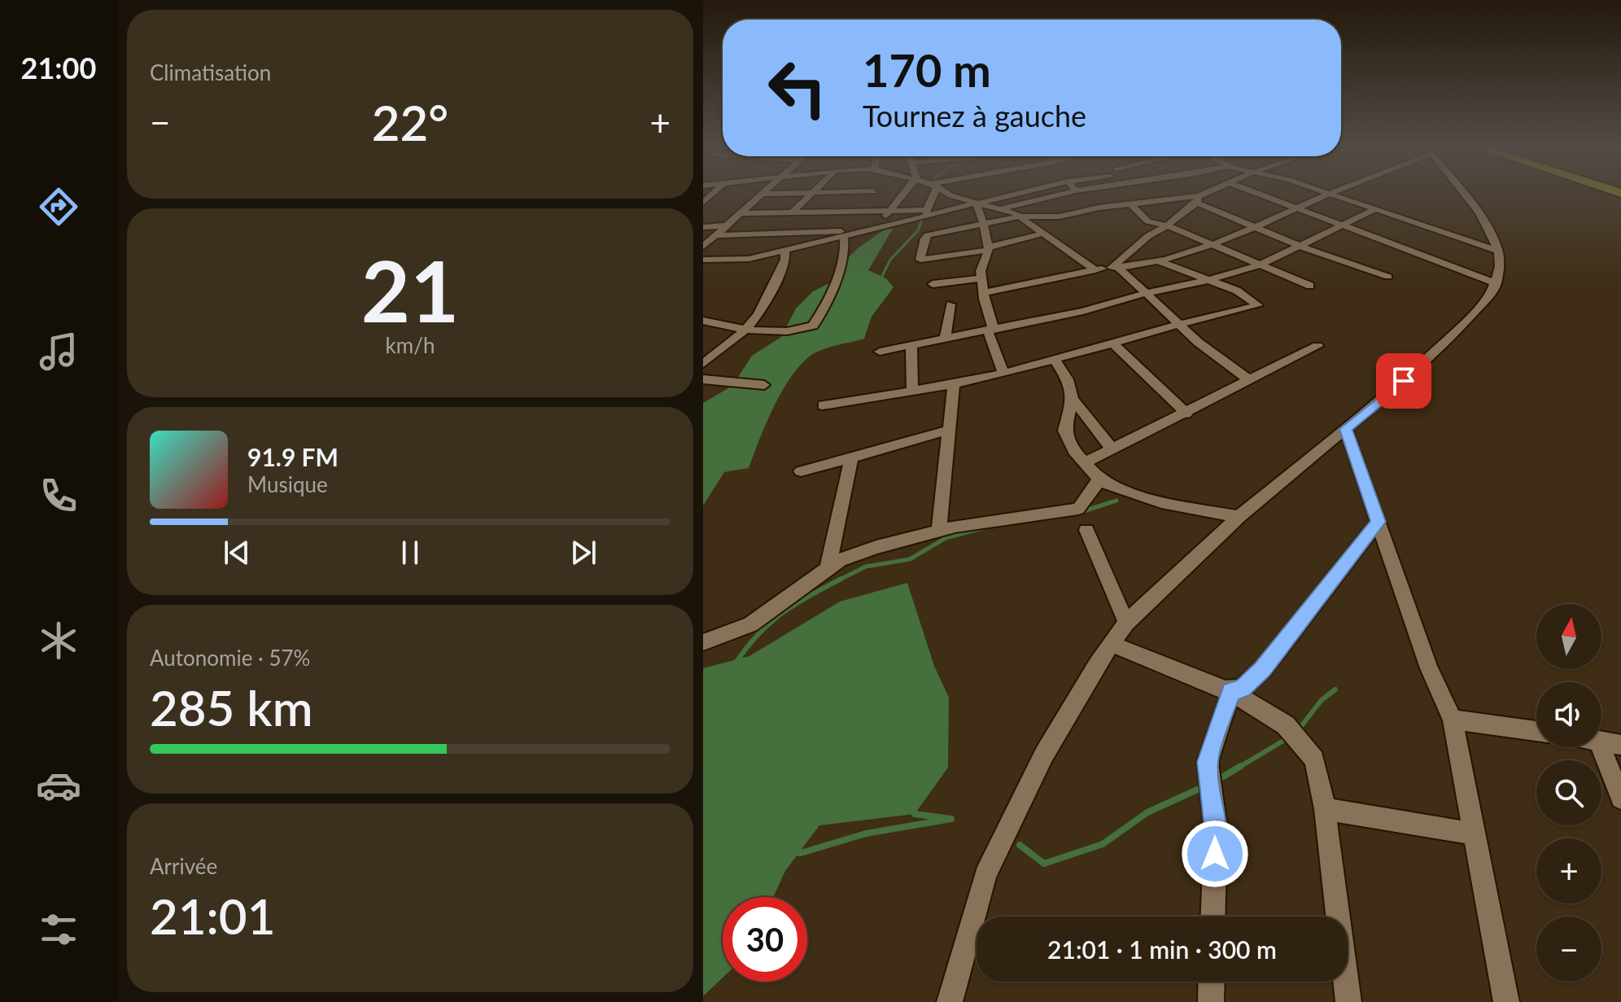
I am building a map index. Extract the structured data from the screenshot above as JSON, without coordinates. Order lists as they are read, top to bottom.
{
  "north": "top",
  "page": {
    "tabs": "21:00",
    "tile": [
      "Climatisation",
      ["21", "km/h"],
      ["Autonomie · 57%", "285 km"],
      ["Arrivée", "21:01"]
    ],
    "turn": ["170 m", "Tournez à gauche"],
    "heat": ["−", "22°", "+"],
    "song": ["91.9 FM", "Musique"],
    "map_buttons": ["+", "−"],
    "limit": "30",
    "trip": "21:01 · 1 min · 300 m"
  }
}
